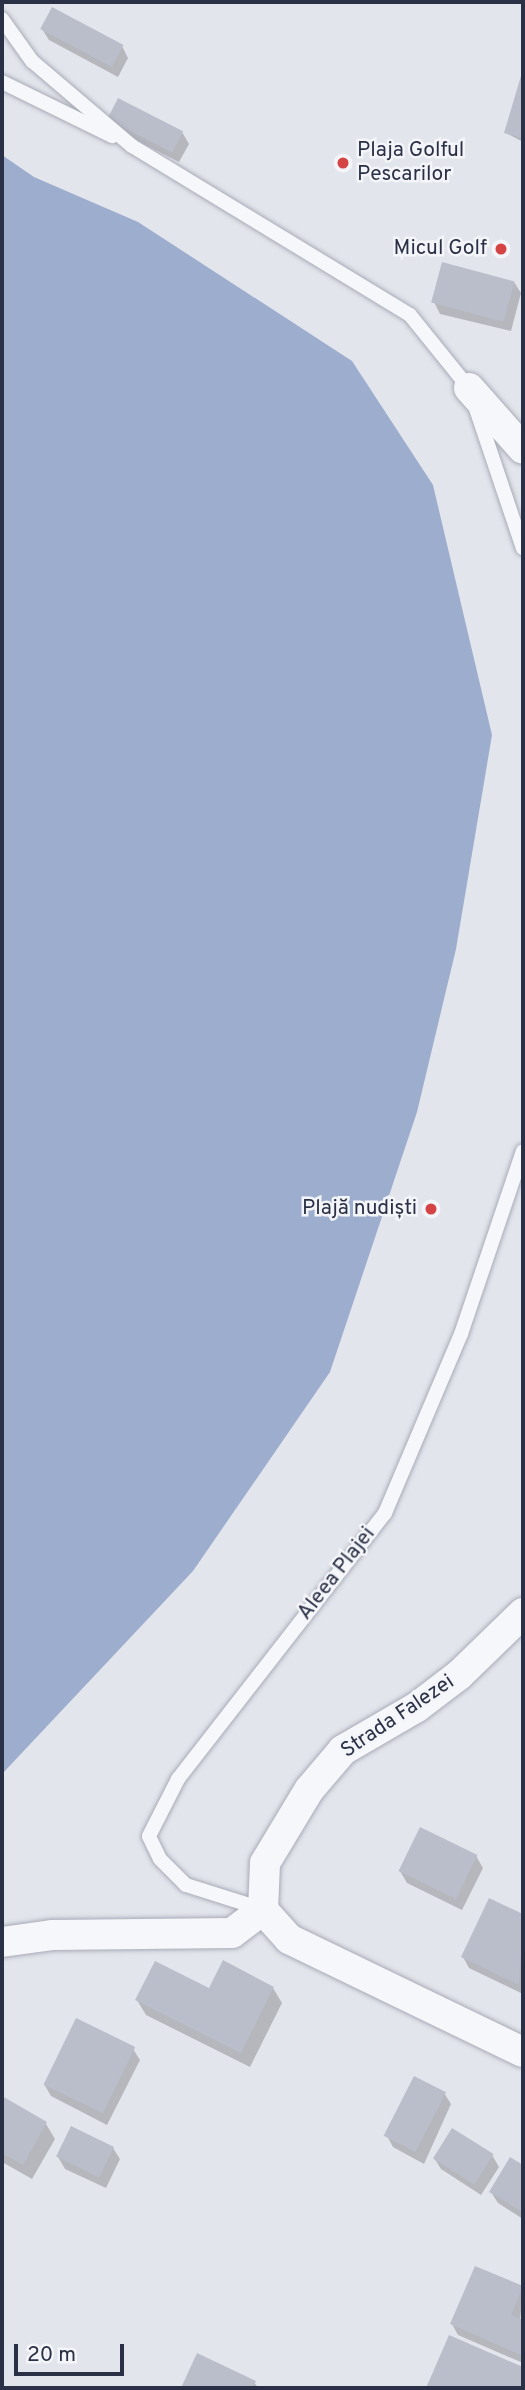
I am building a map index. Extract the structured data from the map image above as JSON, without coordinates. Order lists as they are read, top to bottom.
{
  "streets": {
    "street": ["Strada Falezei"],
    "lane": ["Aleea Plajei"]
  },
  "crossings": [
    ["Aleea Plajei", "Strada Falezei"]
  ],
  "places": ["Plaja Golful Pescarilor", "Micul Golf", "Plajă nudiști"],
  "scale_bar": "20 m"
}
